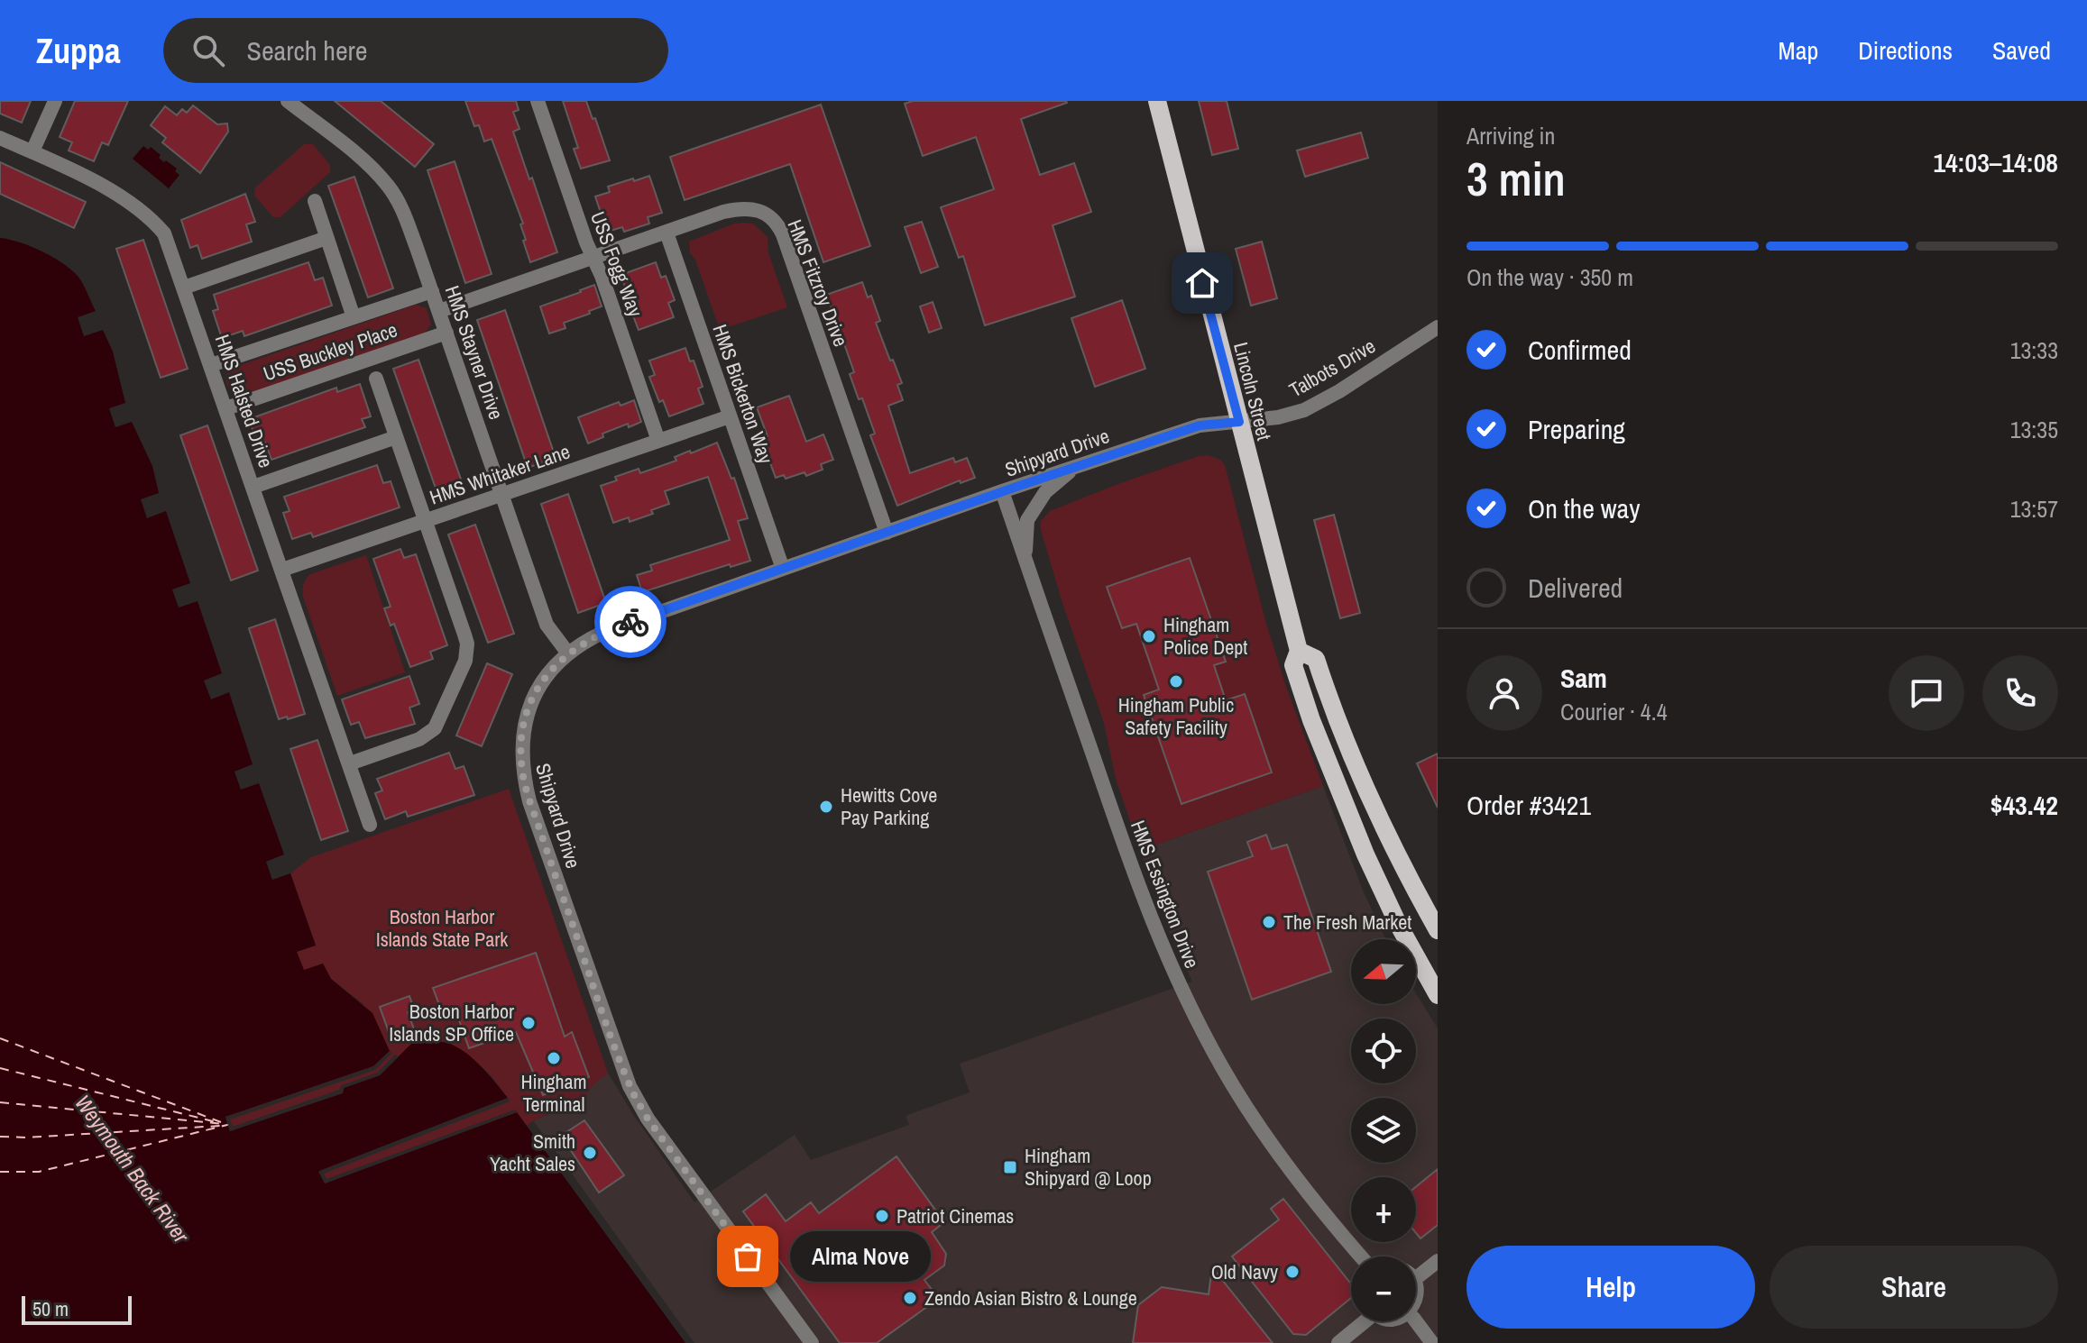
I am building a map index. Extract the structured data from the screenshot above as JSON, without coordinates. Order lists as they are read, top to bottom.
{
  "streets": {
    "main road": ["Lincoln Street"],
    "street": [
      "USS Fogg Way",
      "HMS Fitzroy Drive",
      "USS Buckley Place",
      "HMS Stayner Drive",
      "Talbots Drive",
      "HMS Bickerton Way",
      "HMS Halsted Drive",
      "Shipyard Drive",
      "HMS Whitaker Lane",
      "HMS Essington Drive"
    ]
  },
  "crossings": [
    ["USS Fogg Way", "HMS Fitzroy Drive"],
    ["USS Fogg Way", "HMS Whitaker Lane"],
    ["HMS Fitzroy Drive", "HMS Stayner Drive"],
    ["HMS Fitzroy Drive", "HMS Bickerton Way"],
    ["HMS Fitzroy Drive", "Shipyard Drive"],
    ["USS Buckley Place", "HMS Stayner Drive"],
    ["USS Buckley Place", "HMS Halsted Drive"],
    ["HMS Stayner Drive", "Shipyard Drive"],
    ["HMS Stayner Drive", "HMS Whitaker Lane"],
    ["Talbots Drive", "Lincoln Street"],
    ["Talbots Drive", "Shipyard Drive"],
    ["Lincoln Street", "Shipyard Drive"],
    ["HMS Bickerton Way", "Shipyard Drive"],
    ["HMS Bickerton Way", "HMS Whitaker Lane"],
    ["HMS Halsted Drive", "HMS Whitaker Lane"],
    ["Shipyard Drive", "HMS Essington Drive"]
  ],
  "water": ["Weymouth Back River"],
  "parks": ["Boston Harbor Islands State Park"],
  "places": {
    "other": [
      "Hingham Police Dept",
      "Hingham Public Safety Facility",
      "Hewitts Cove Pay Parking",
      "The Fresh Market",
      "Boston Harbor Islands SP Office",
      "Hingham Terminal",
      "Smith Yacht Sales",
      "Patriot Cinemas",
      "Alma Nove",
      "Old Navy",
      "Zendo Asian Bistro & Lounge"
    ],
    "transit": ["Hingham Shipyard @ Loop"]
  },
  "scale_bar": "50 m",
  "north": "left",
  "page": {
    "header": "Zuppa",
    "search": "Search here",
    "nav": ["Map", "Directions", "Saved"],
    "heading": ["3 min", "Arriving in", "14:03–14:08"],
    "panel": [
      "Sam",
      "Courier · 4.4",
      "Order #3421",
      "$43.42"
    ],
    "bar": "On the way · 350 m",
    "list": [
      ["Confirmed", "13:33"],
      ["Preparing", "13:35"],
      ["On the way", "13:57"],
      "Delivered"
    ],
    "map_buttons": ["+", "−"],
    "bubble": "Alma Nove",
    "buttons": ["Help", "Share"],
    "scale": "50 m"
  }
}
